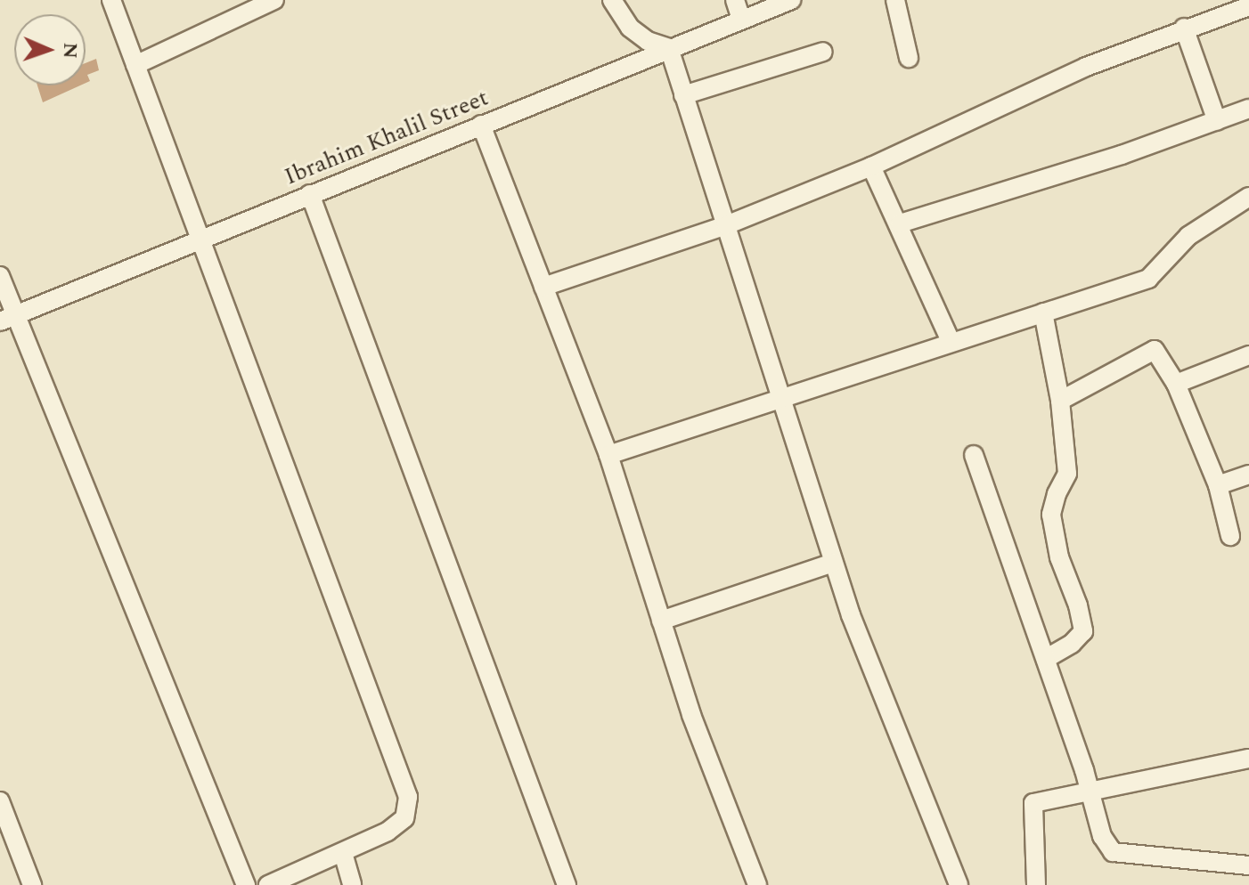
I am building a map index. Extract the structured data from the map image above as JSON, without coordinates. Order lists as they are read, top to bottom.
{
  "streets": {
    "street": ["Ibrahim Khalil Street"]
  },
  "north": "right"
}
